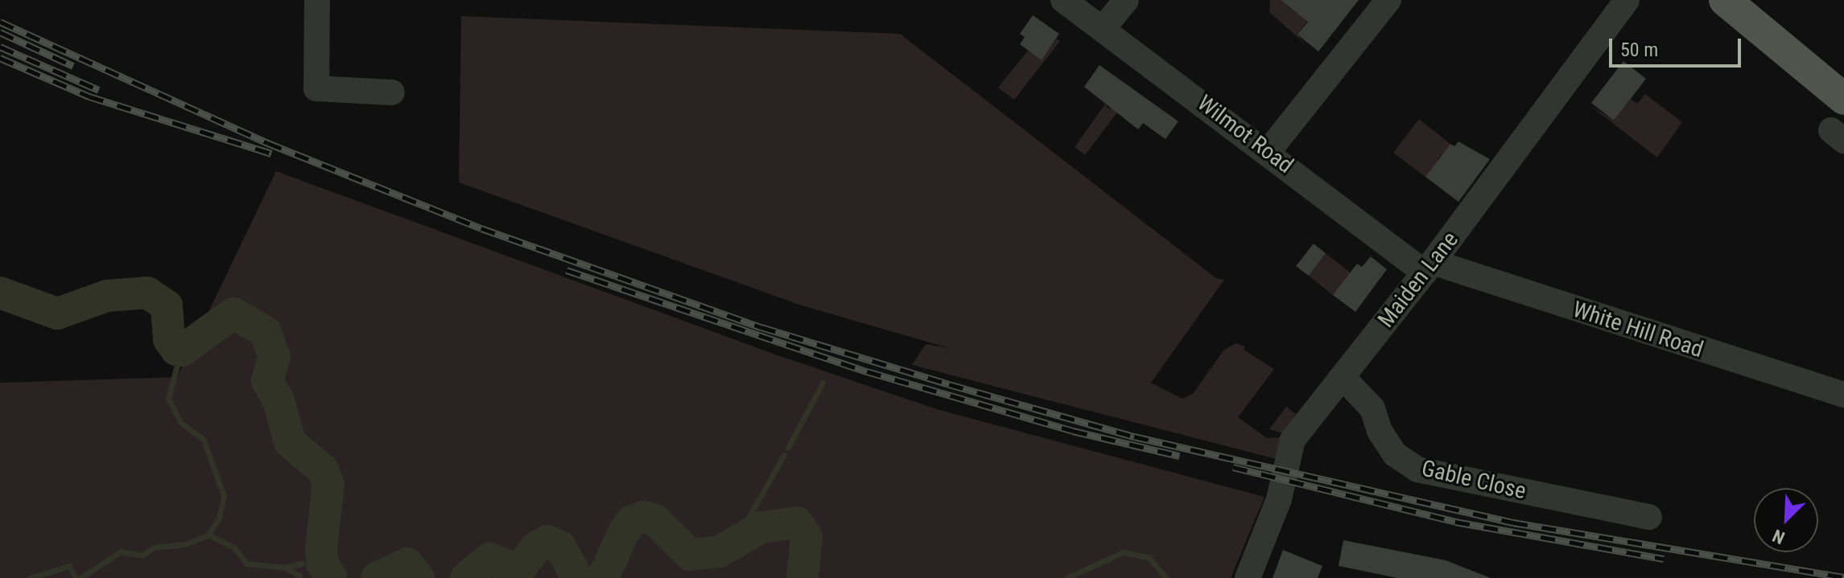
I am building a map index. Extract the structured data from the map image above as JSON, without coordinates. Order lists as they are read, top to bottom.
{
  "streets": {
    "street": [
      "Wilmot Road",
      "Maiden Lane",
      "White Hill Road",
      "Gable Close"
    ]
  },
  "crossings": [
    ["Wilmot Road", "Maiden Lane"],
    ["Wilmot Road", "White Hill Road"],
    ["Maiden Lane", "White Hill Road"],
    ["Maiden Lane", "Gable Close"]
  ],
  "scale_bar": "50 m",
  "north": "bottom left"
}
